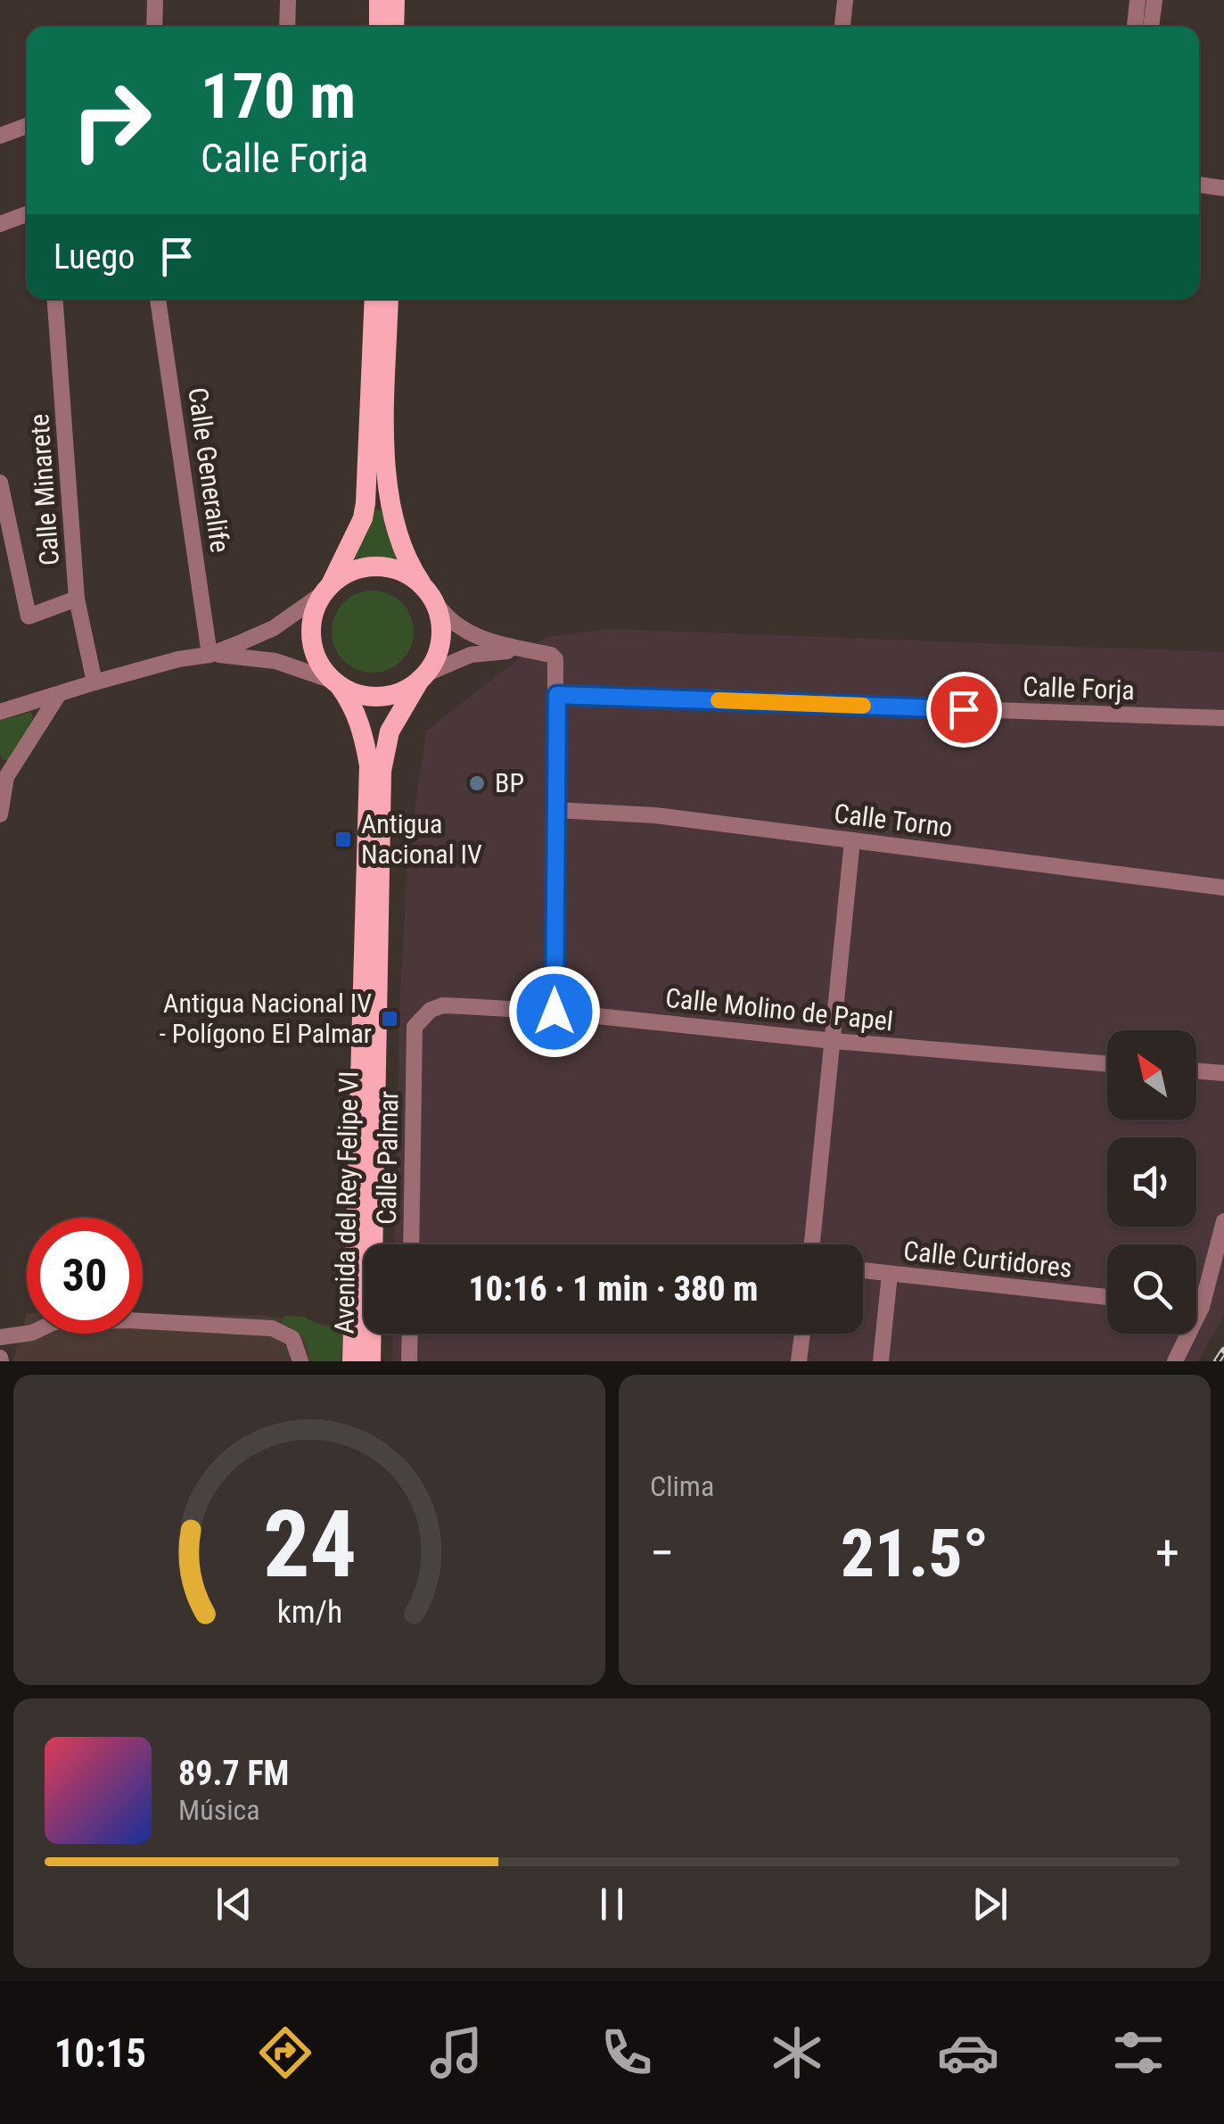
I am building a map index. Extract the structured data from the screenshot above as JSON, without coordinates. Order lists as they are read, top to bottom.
{
  "streets": {
    "main road": ["Avenida del Rey Felipe VI"],
    "street": [
      "Calle Generalife",
      "Calle Minarete",
      "Calle Forja",
      "Calle Torno",
      "Calle Molino de Papel",
      "Calle Palmar",
      "Calle Curtidores"
    ]
  },
  "crossings": [
    ["Calle Molino de Papel", "Calle Palmar"]
  ],
  "places": {
    "other": ["BP"],
    "transit": ["Antigua Nacional IV", "Antigua Nacional IV - Polígono El Palmar"]
  },
  "north": "top left",
  "page": {
    "turn": ["170 m", "Calle Forja"],
    "then": "Luego",
    "limit": "30",
    "trip": "10:16 · 1 min · 380 m",
    "tile": "Clima",
    "heat": ["−", "21.5°", "+"],
    "song": ["89.7 FM", "Música"],
    "tabs": "10:15",
    "gauge": ["24", "km/h"]
  }
}
